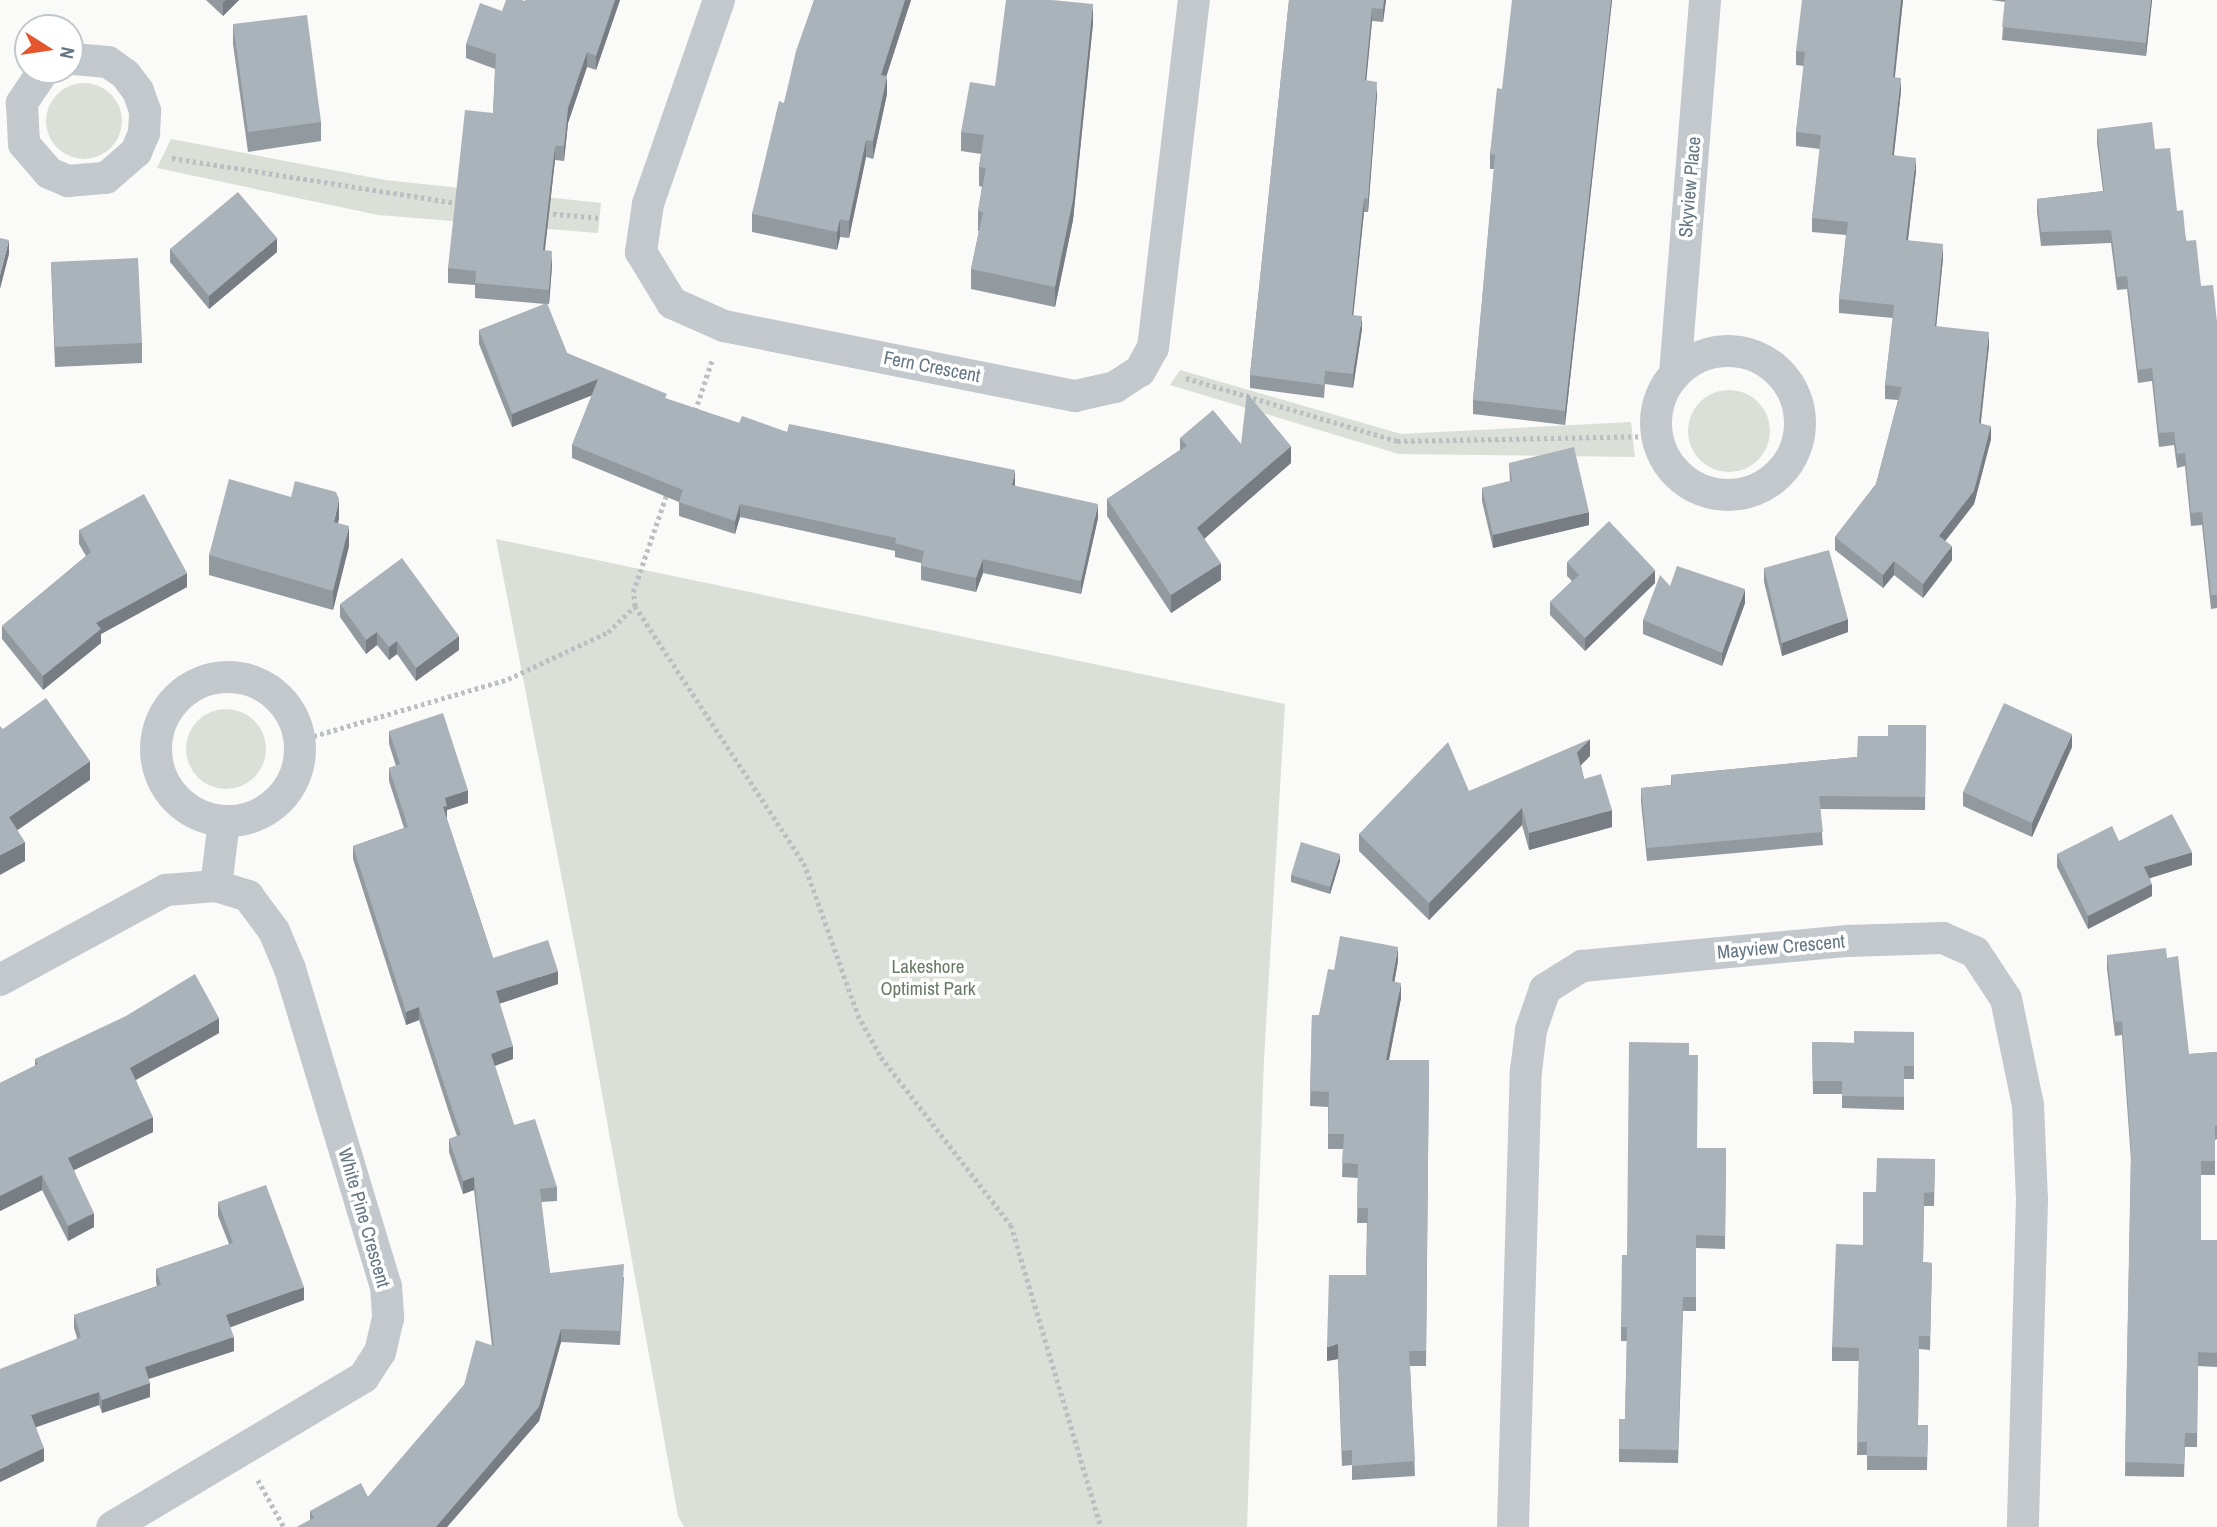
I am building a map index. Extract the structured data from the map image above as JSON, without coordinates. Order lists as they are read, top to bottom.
{
  "streets": {
    "street": [
      "Skyview Place",
      "Fern Crescent",
      "Mayview Crescent",
      "White Pine Crescent"
    ]
  },
  "parks": ["Lakeshore Optimist Park"],
  "north": "right"
}
